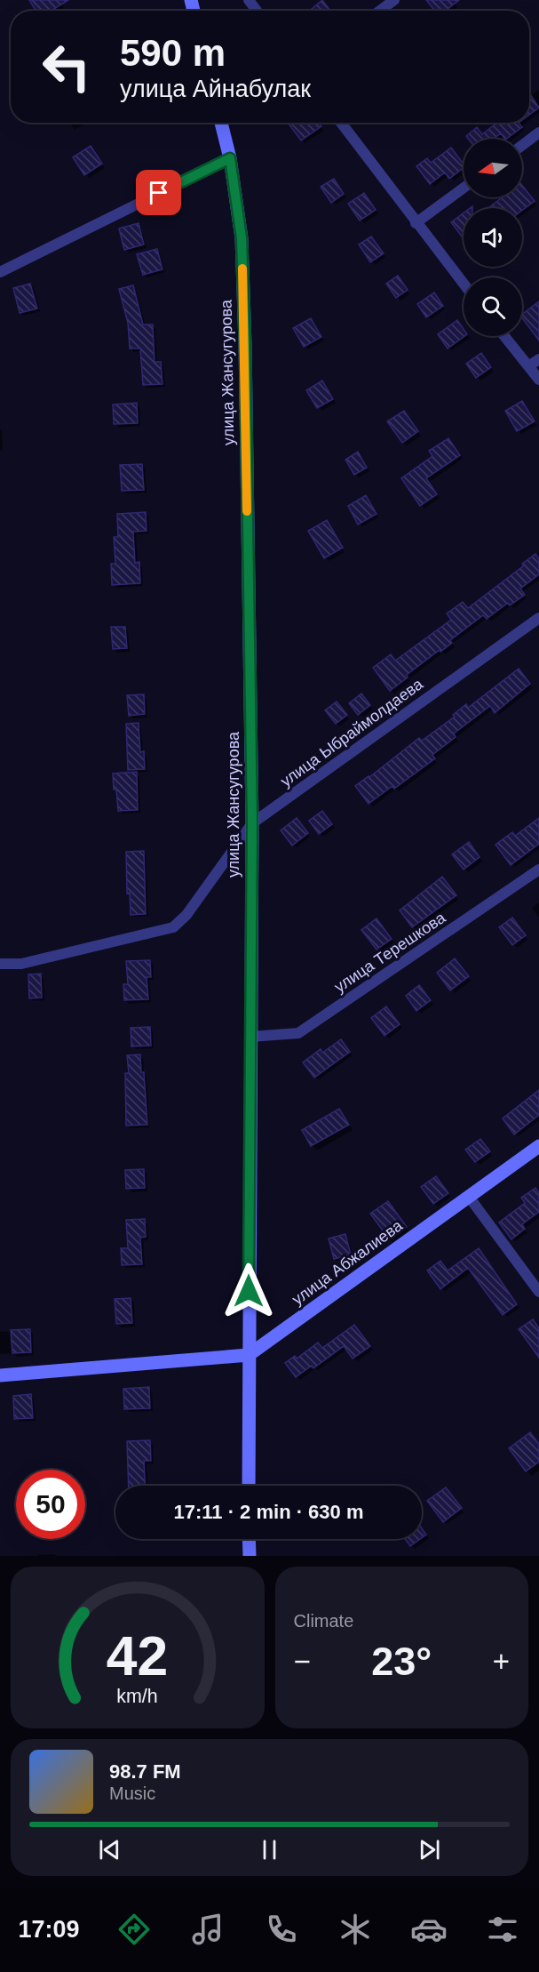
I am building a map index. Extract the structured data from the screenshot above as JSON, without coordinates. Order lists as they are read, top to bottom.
{
  "streets": {
    "main road": ["улица Жансугурова", "улица Абжалиева"],
    "street": ["улица Ыбраймолдаева", "улица Терешкова"]
  },
  "crossings": [
    ["улица Жансугурова", "улица Ыбраймолдаева"],
    ["улица Жансугурова", "улица Терешкова"],
    ["улица Жансугурова", "улица Абжалиева"]
  ],
  "north": "left",
  "page": {
    "turn": ["590 m", "улица Айнабулак"],
    "limit": "50",
    "trip": "17:11 · 2 min · 630 m",
    "tile": "Climate",
    "heat": ["−", "23°", "+"],
    "song": ["98.7 FM", "Music"],
    "tabs": "17:09",
    "gauge": ["42", "km/h"]
  }
}
